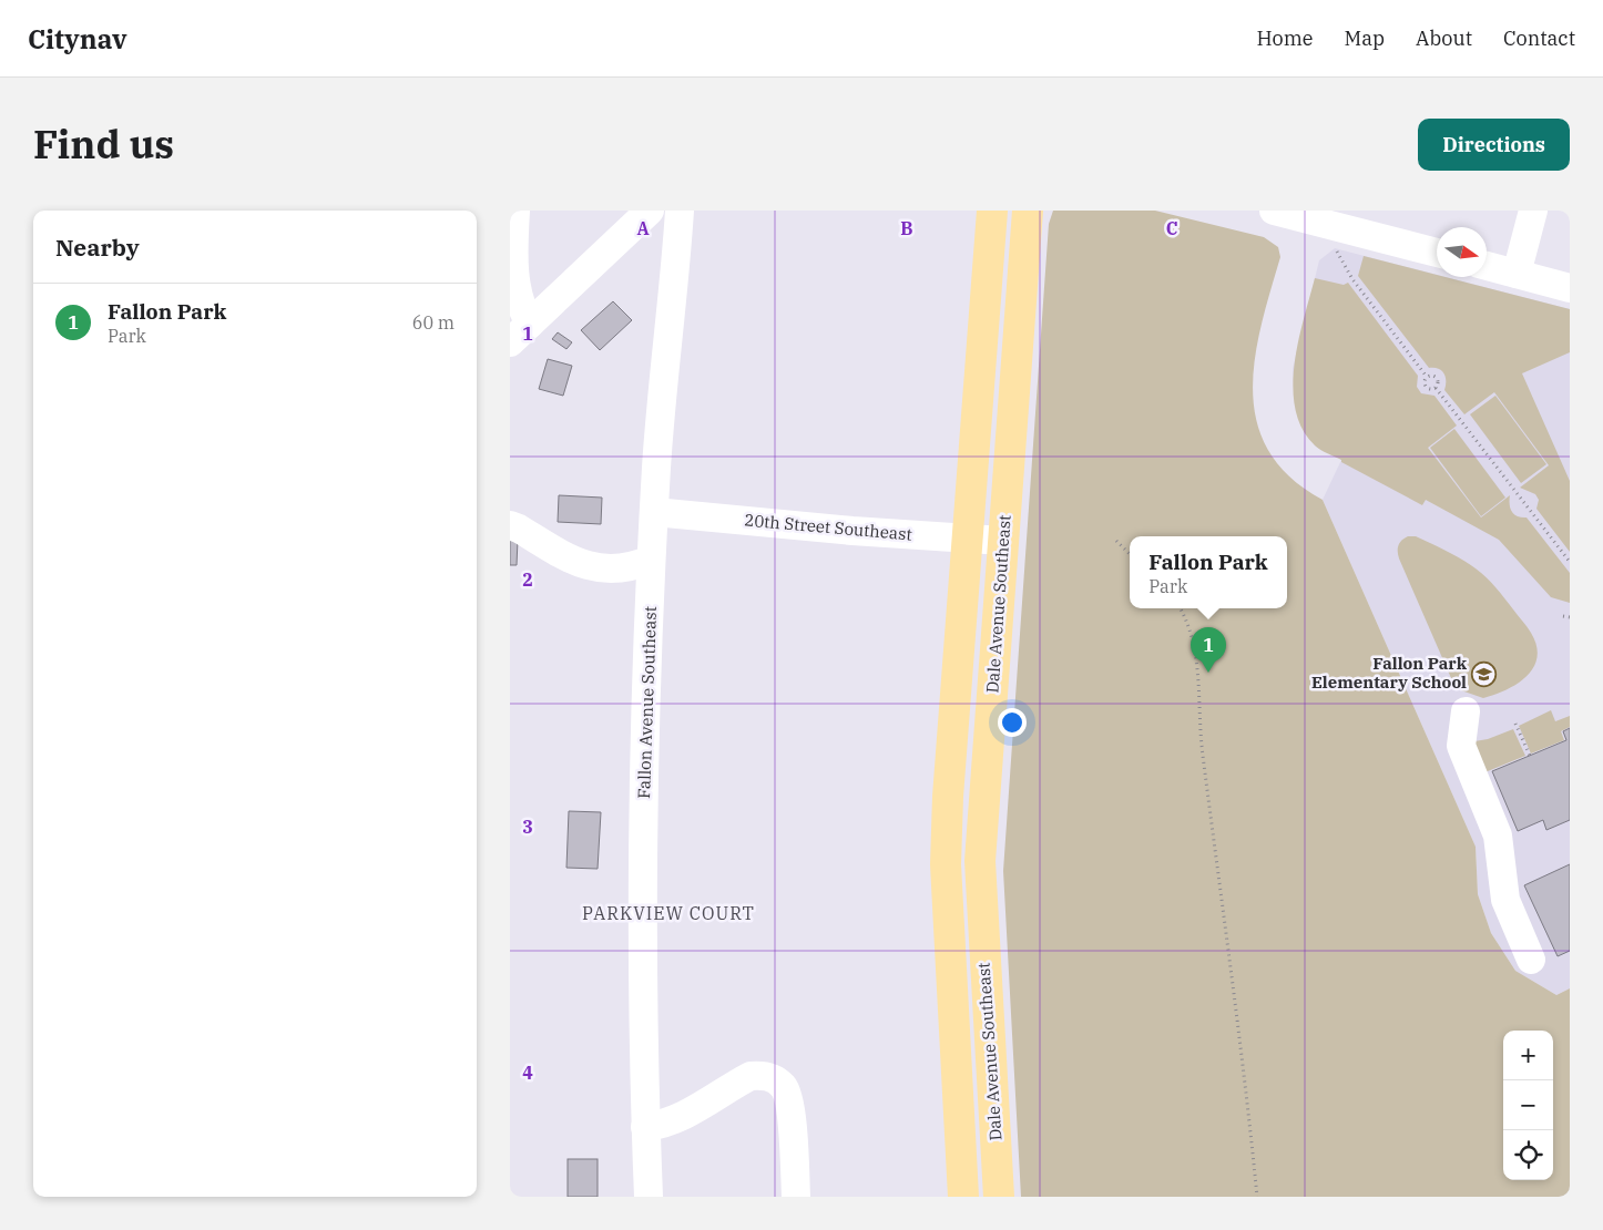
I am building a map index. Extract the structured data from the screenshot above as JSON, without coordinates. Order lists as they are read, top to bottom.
{
  "streets": {
    "main road": ["Dale Avenue Southeast"],
    "street": ["20th Street Southeast", "Fallon Avenue Southeast"]
  },
  "crossings": [
    ["20th Street Southeast", "Dale Avenue Southeast"],
    ["20th Street Southeast", "Fallon Avenue Southeast"]
  ],
  "districts": ["PARKVIEW COURT"],
  "places": {
    "school or university": ["Fallon Park Elementary School"]
  },
  "north": "right",
  "page": {
    "header": "Citynav",
    "nav": [
      "Home",
      "Map",
      "About",
      "Contact"
    ],
    "title": "Find us",
    "buttons": "Directions",
    "heading": "Nearby",
    "list": [
      {
        "mark": "1",
        "name": "Fallon Park",
        "note": "Park",
        "value": "60 m"
      }
    ],
    "popup": ["Fallon Park", "Park"],
    "pins": "1",
    "map_buttons": ["+", "−"]
  },
  "grid": {
    "columns": ["A", "B", "C"],
    "rows": [
      "1",
      "2",
      "3",
      "4"
    ]
  }
}
